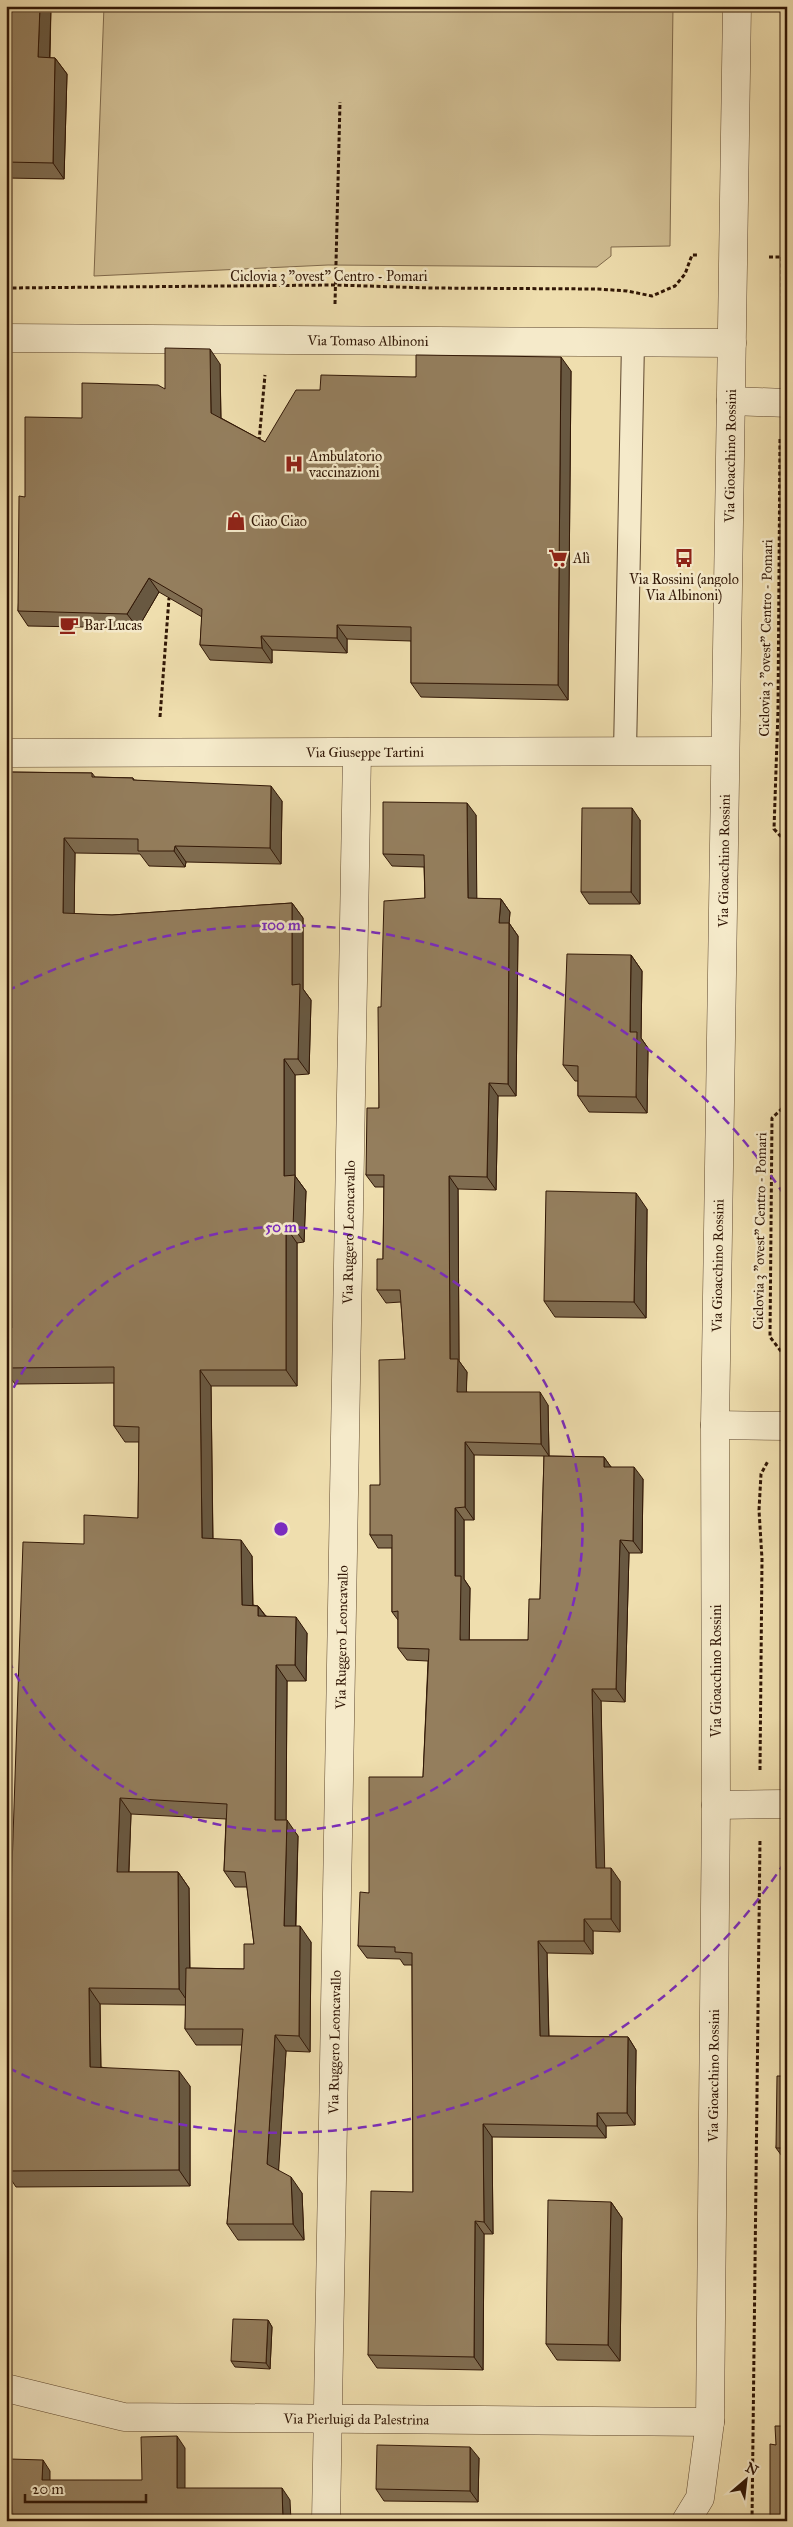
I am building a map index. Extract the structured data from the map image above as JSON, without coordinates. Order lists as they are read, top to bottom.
{
  "streets": {
    "street": [
      "Via Tomaso Albinoni",
      "Via Gioacchino Rossini",
      "Via Giuseppe Tartini",
      "Via Ruggero Leoncavallo",
      "Via Pierluigi da Palestrina"
    ],
    "path": ["Ciclovia 3 \"ovest\" Centro - Pomari"]
  },
  "crossings": [
    ["Via Tomaso Albinoni", "Via Gioacchino Rossini"],
    ["Via Gioacchino Rossini", "Via Giuseppe Tartini"],
    ["Via Gioacchino Rossini", "Via Pierluigi da Palestrina"],
    ["Via Giuseppe Tartini", "Via Ruggero Leoncavallo"],
    ["Via Ruggero Leoncavallo", "Via Pierluigi da Palestrina"]
  ],
  "places": {
    "hospital": ["Ambulatorio vaccinazioni"],
    "shop": ["Ciao Ciao"],
    "supermarket": ["Alì"],
    "bus stop": ["Via Rossini (angolo Via Albinoni)"],
    "cafe": ["Bar Lucas"]
  },
  "scale_bar": "20 m",
  "north": "top right",
  "rings": ["100 m", "50 m"]
}
